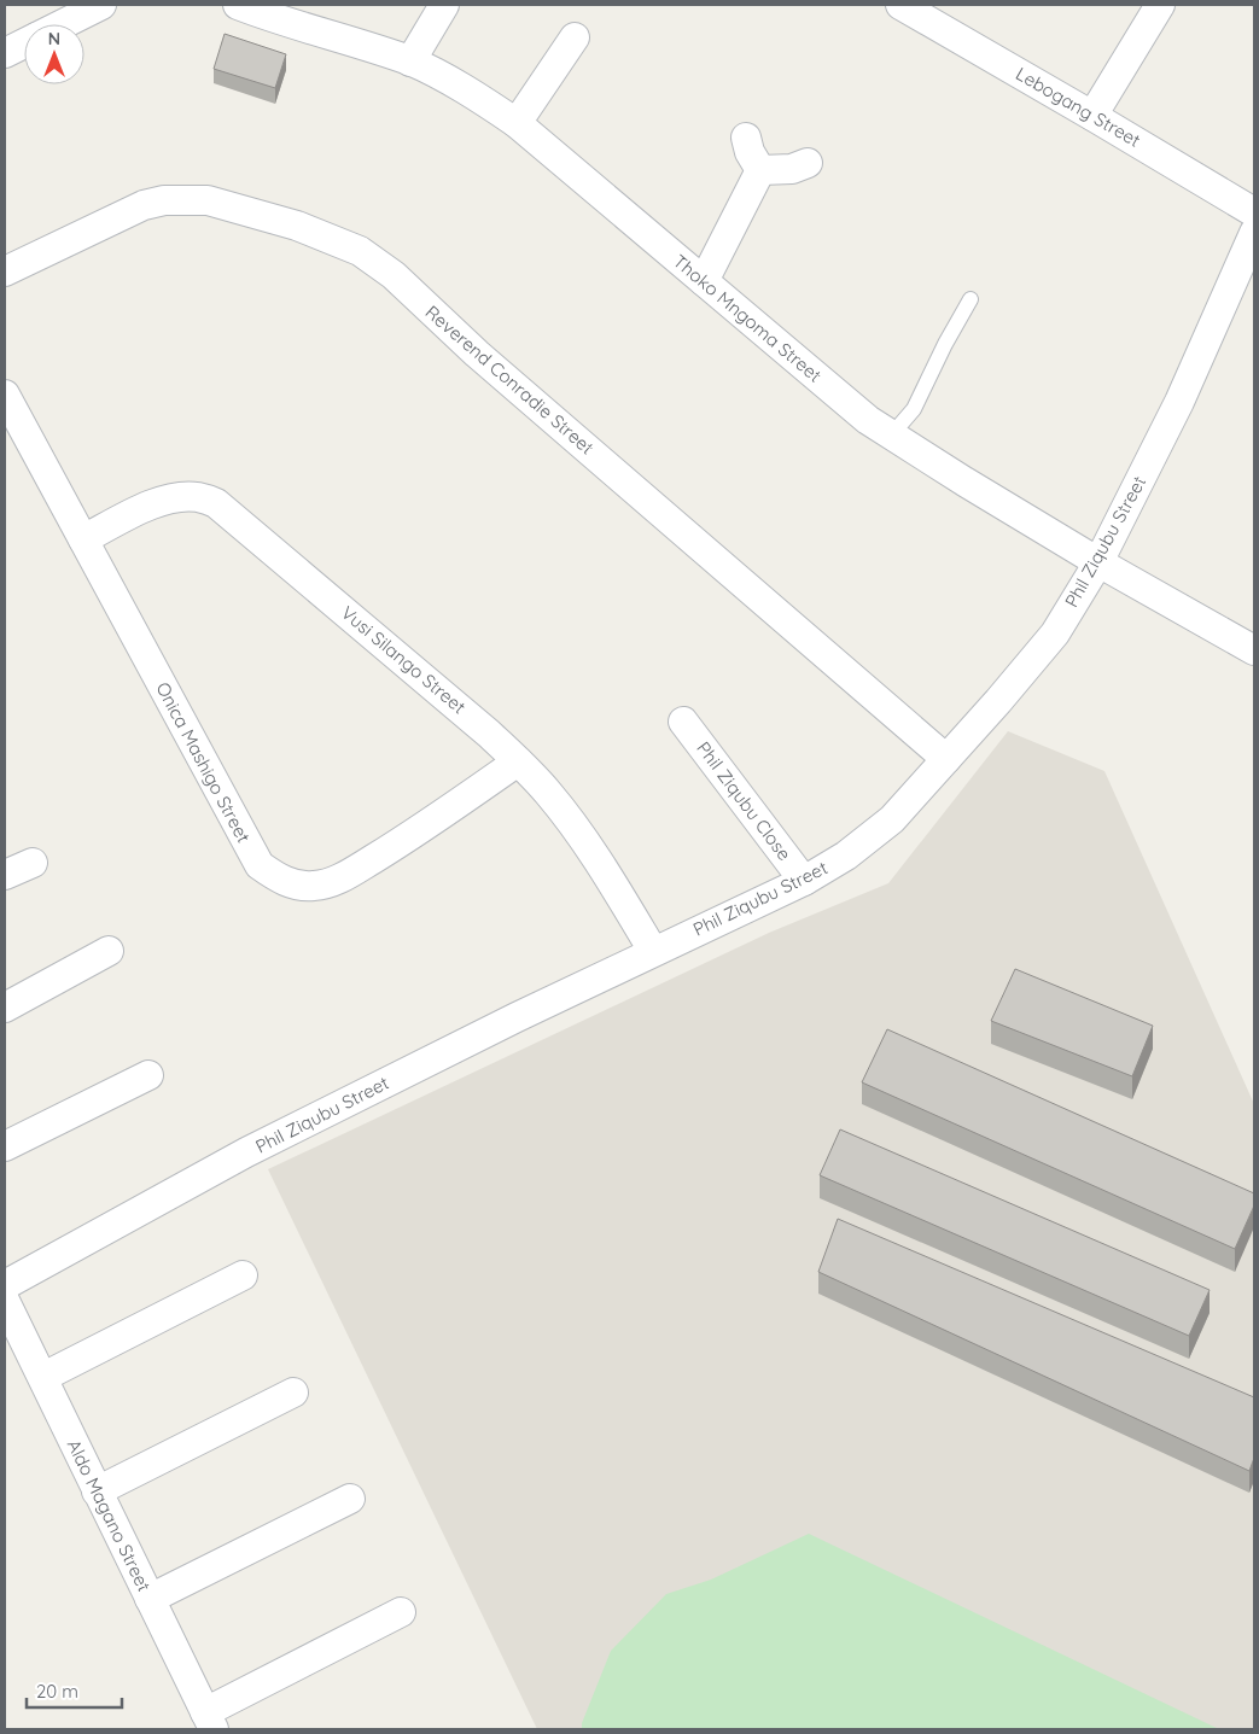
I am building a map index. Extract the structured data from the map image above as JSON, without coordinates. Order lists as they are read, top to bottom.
{
  "streets": {
    "street": [
      "Lebogang Street",
      "Thoko Mngoma Street",
      "Reverend Conradie Street",
      "Phil Ziqubu Street",
      "Vusi Silango Street",
      "Onica Mashigo Street",
      "Phil Ziqubu Close",
      "Aldo Magano Street"
    ]
  },
  "crossings": [
    ["Thoko Mngoma Street", "Phil Ziqubu Street"],
    ["Reverend Conradie Street", "Phil Ziqubu Street"],
    ["Phil Ziqubu Street", "Vusi Silango Street"],
    ["Phil Ziqubu Street", "Phil Ziqubu Close"],
    ["Vusi Silango Street", "Onica Mashigo Street"]
  ],
  "scale_bar": "20 m",
  "north": "top"
}
